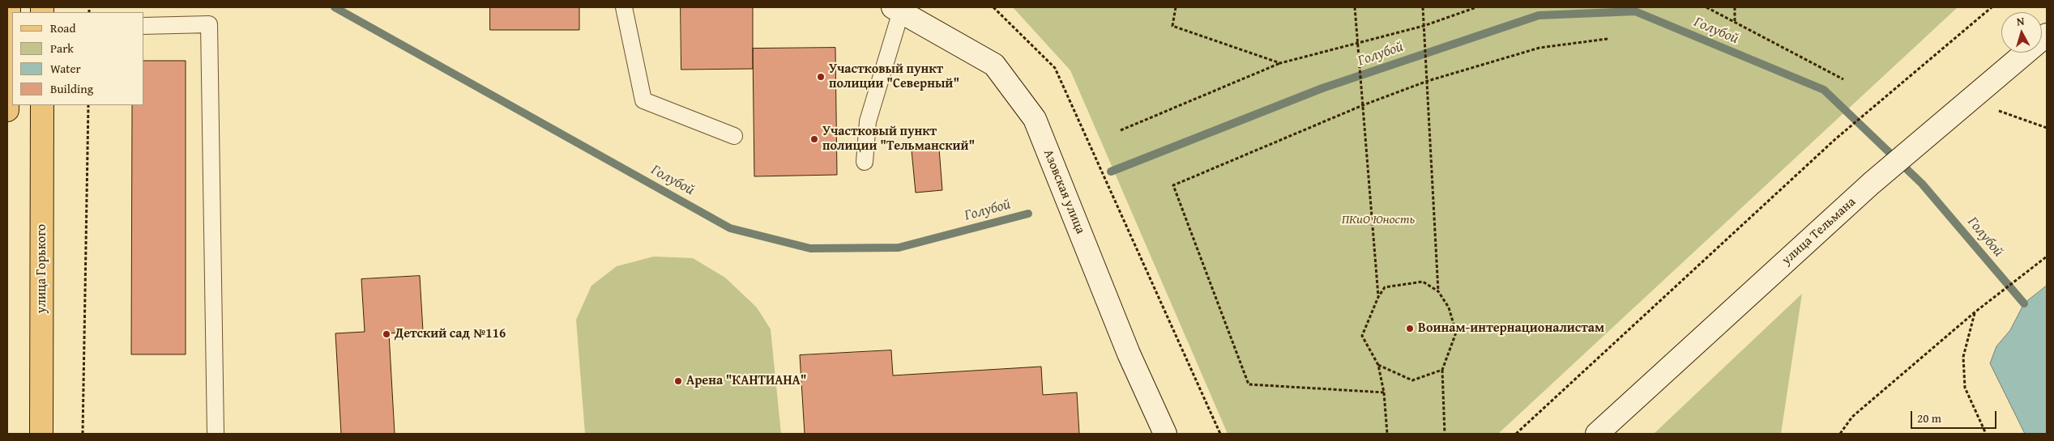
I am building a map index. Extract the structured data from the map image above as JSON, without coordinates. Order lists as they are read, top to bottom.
{
  "streets": {
    "main road": ["Азовская улица", "улица Тельмана", "улица Горького"]
  },
  "water": ["Голубой"],
  "parks": ["ПКиО Юность"],
  "places": [
    "Участковый пункт полиции \"Северный\"",
    "Участковый пункт полиции \"Тельманский\"",
    "Воинам-интернационалистам",
    "Детский сад №116",
    "Арена \"КАНТИАНА\""
  ],
  "legend": [
    "Road",
    "Park",
    "Water",
    "Building"
  ],
  "scale_bar": "20 m",
  "north": "top"
}
